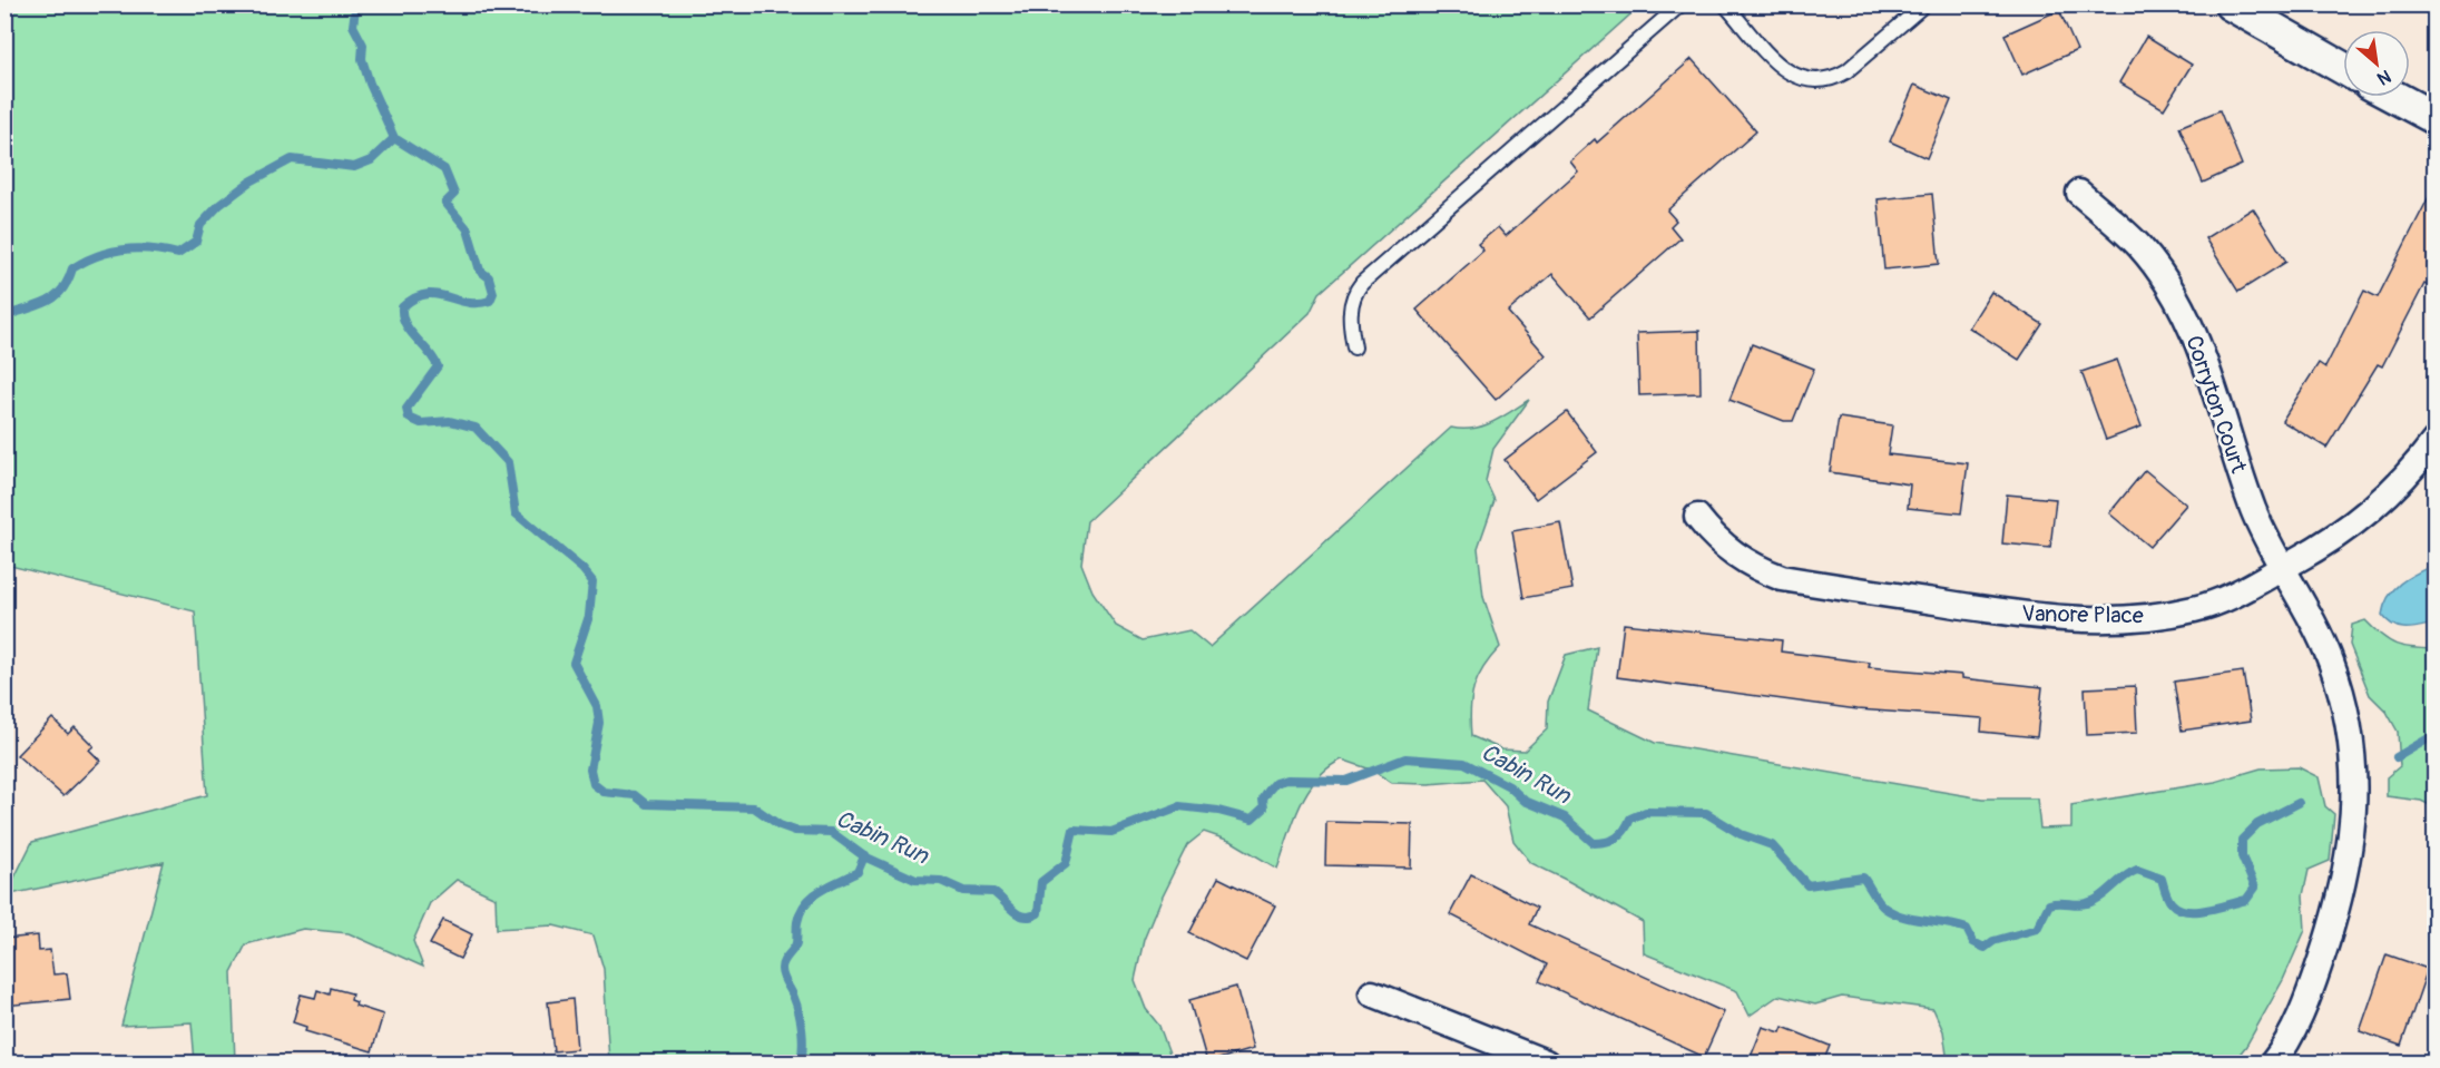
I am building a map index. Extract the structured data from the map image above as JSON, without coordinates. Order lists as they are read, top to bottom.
{
  "streets": {
    "street": ["Corryton Court", "Vanore Place"]
  },
  "crossings": [
    ["Corryton Court", "Vanore Place"]
  ],
  "water": ["Cabin Run"],
  "north": "bottom right"
}
